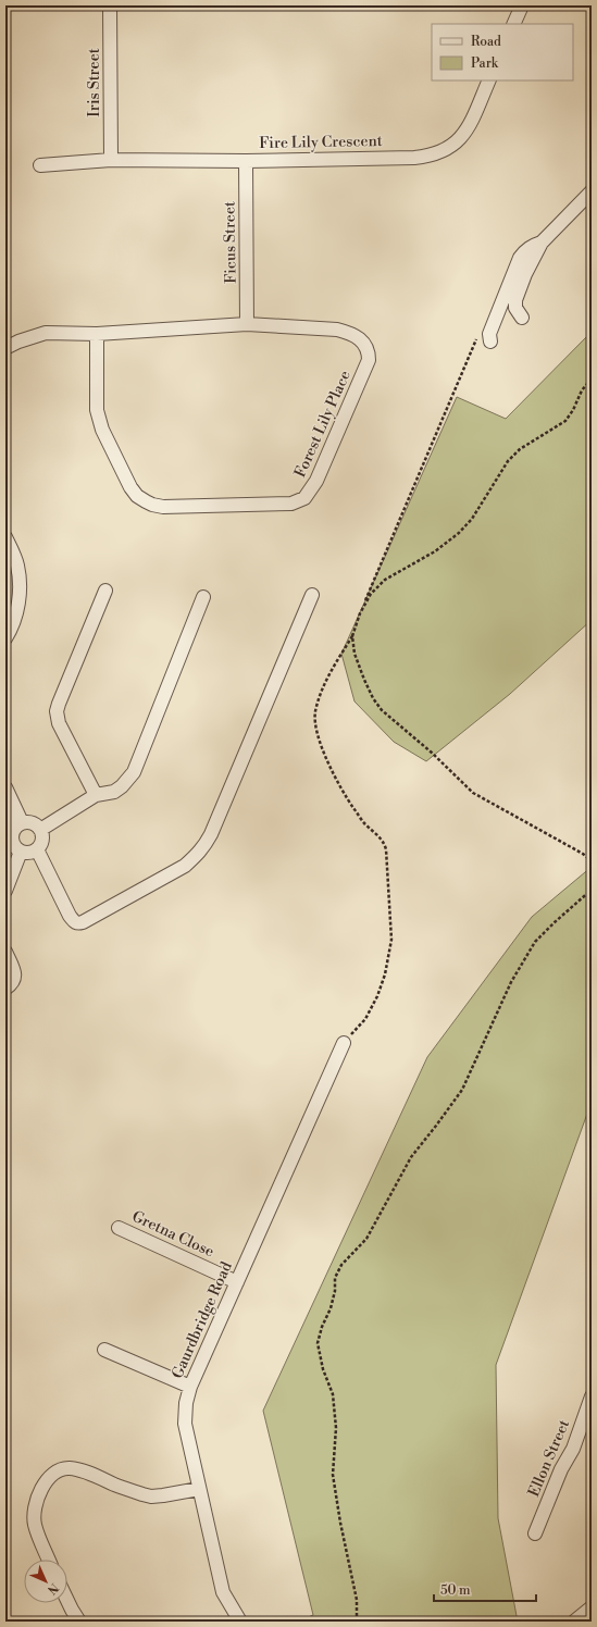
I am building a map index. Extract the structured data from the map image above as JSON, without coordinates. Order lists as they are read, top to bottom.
{
  "streets": {
    "street": [
      "Iris Street",
      "Fire Lily Crescent",
      "Ficus Street",
      "Forest Lily Place",
      "Gretna Close",
      "Gaurdbridge Road",
      "Ellon Street"
    ]
  },
  "crossings": [
    ["Iris Street", "Fire Lily Crescent"],
    ["Fire Lily Crescent", "Ficus Street"],
    ["Ficus Street", "Forest Lily Place"],
    ["Gretna Close", "Gaurdbridge Road"]
  ],
  "legend": ["Road", "Park"],
  "scale_bar": "50 m",
  "north": "bottom right"
}
